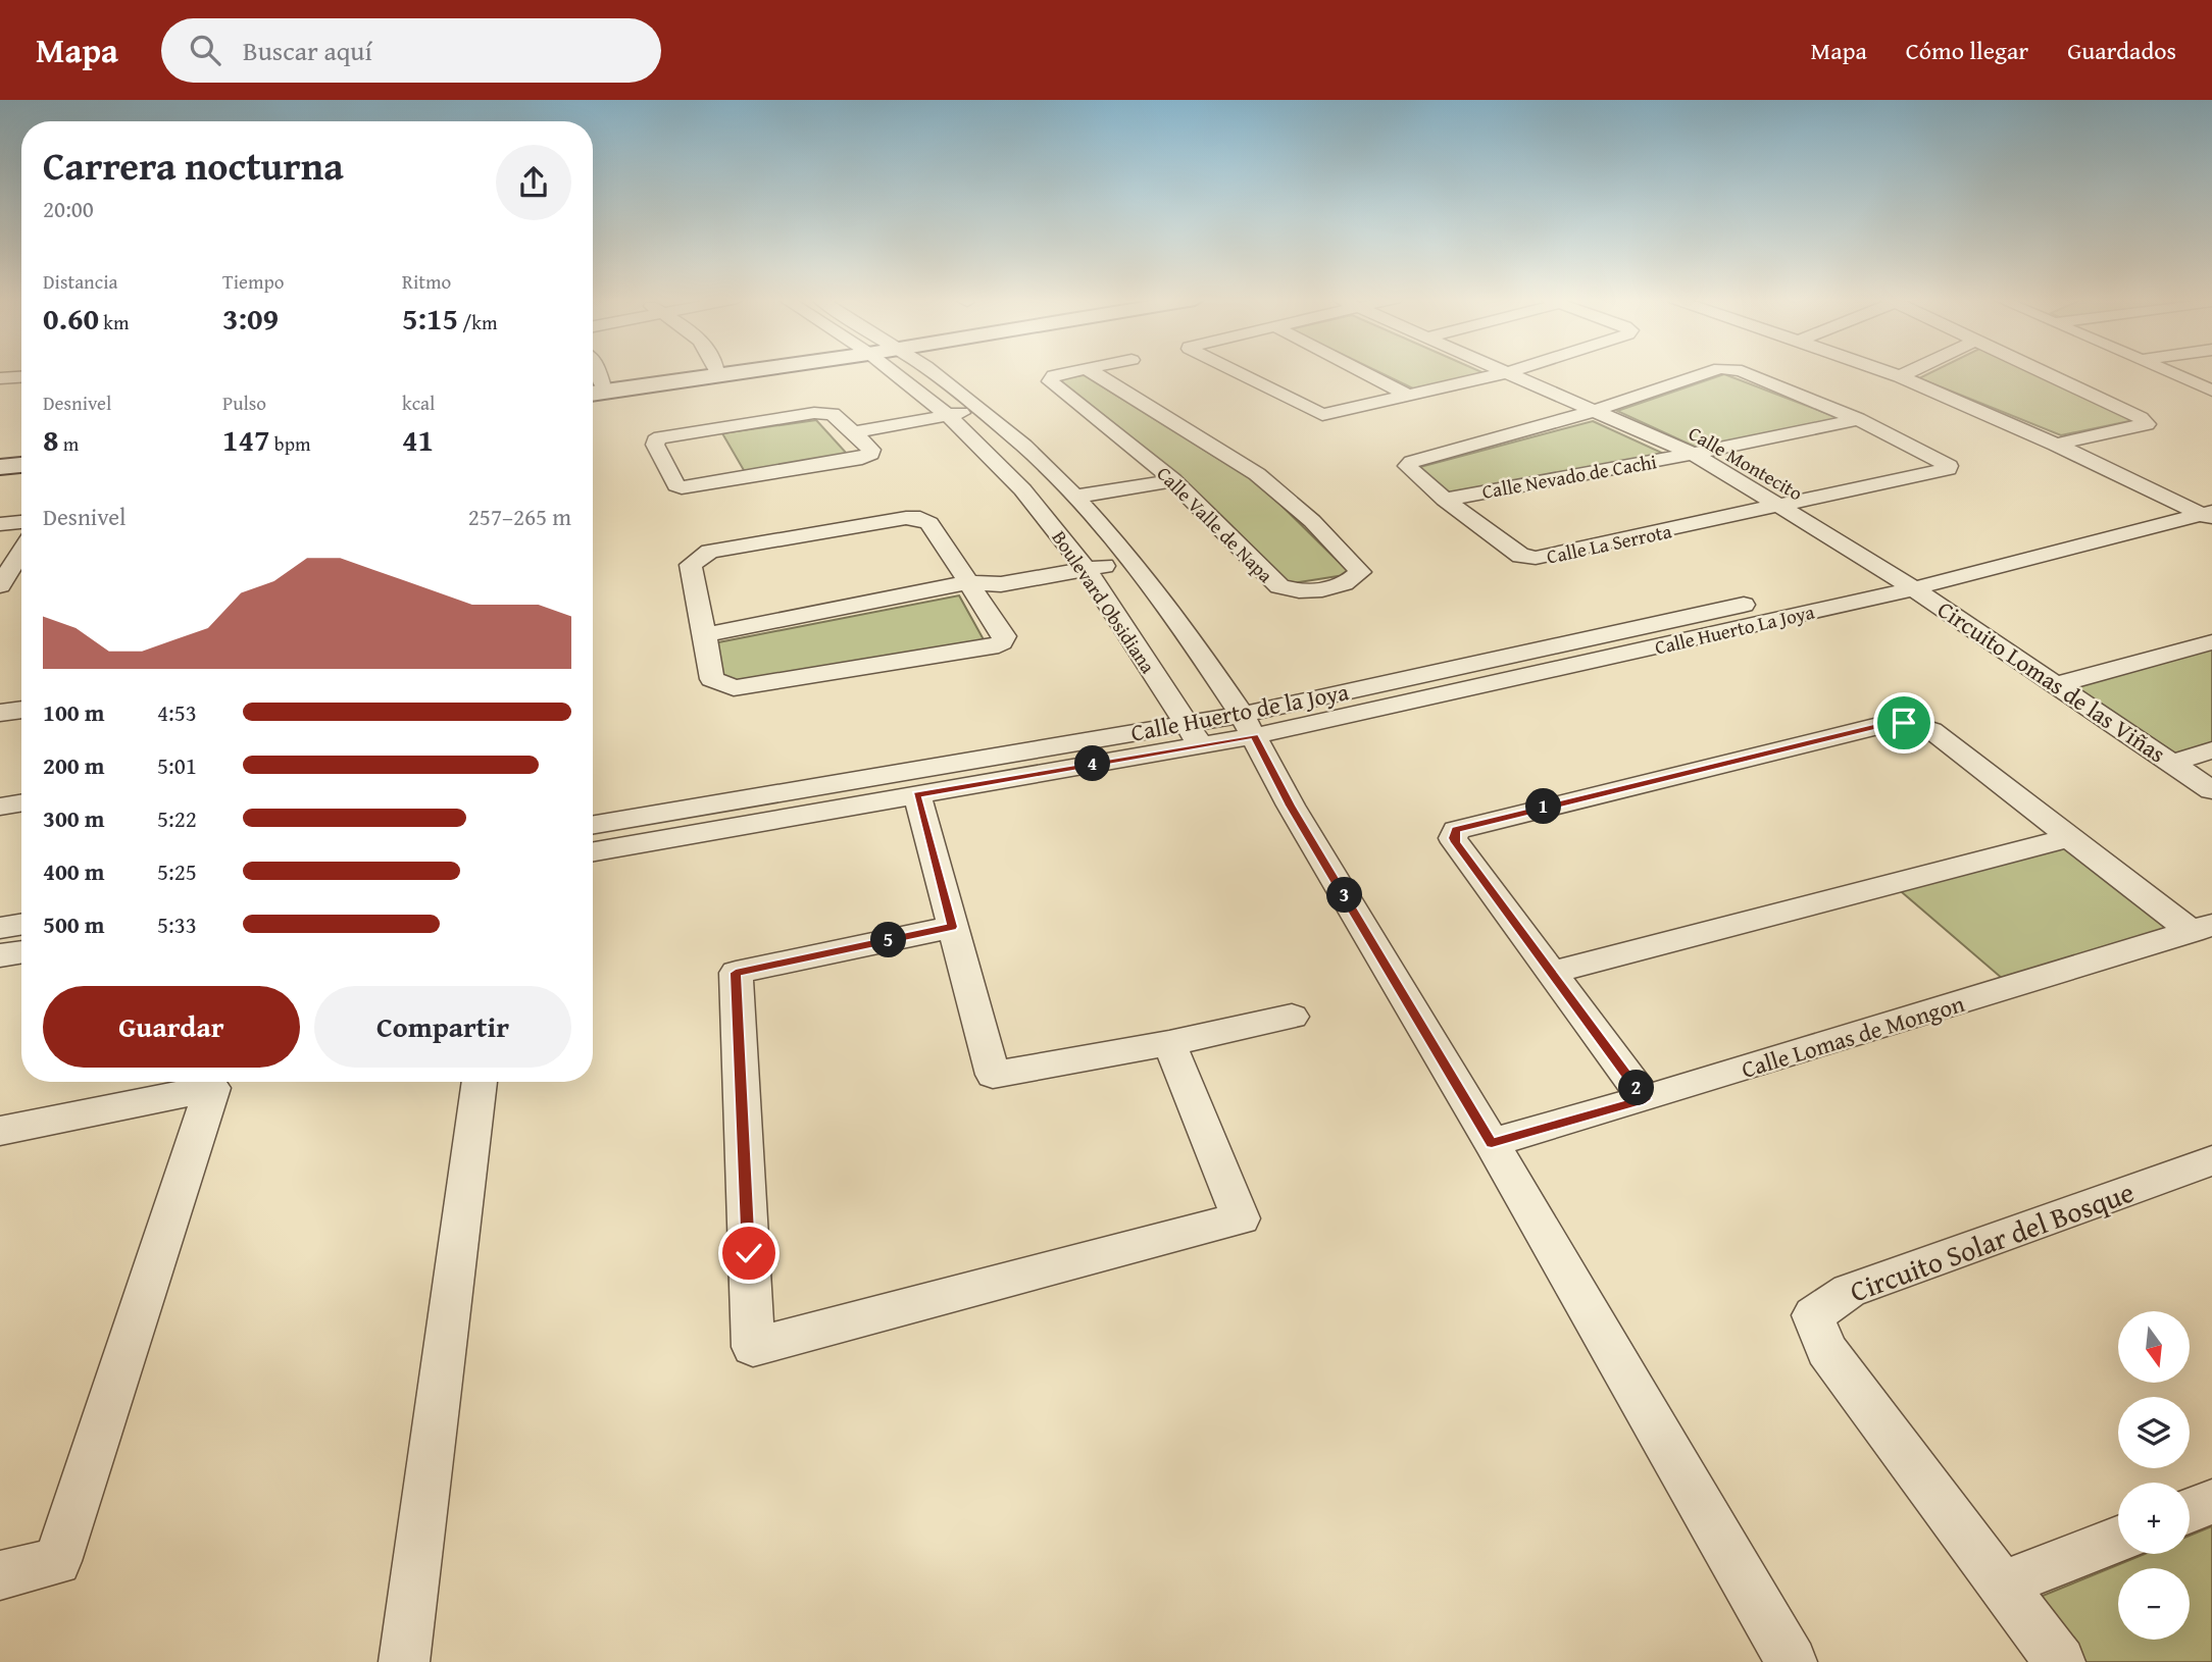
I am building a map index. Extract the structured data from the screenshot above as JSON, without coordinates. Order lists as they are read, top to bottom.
{
  "streets": {
    "street": [
      "Calle Montecito",
      "Calle Nevado de Cachi",
      "Calle Valle de Napa",
      "Calle La Serrota",
      "Boulevard Obsidiana",
      "Calle Huerto La Joya",
      "Circuito Lomas de las Viñas",
      "Calle Huerto de la Joya",
      "Calle Lomas de Mongon",
      "Circuito Solar del Bosque"
    ]
  },
  "crossings": [
    ["Calle Montecito", "Calle Nevado de Cachi"],
    ["Calle Montecito", "Calle La Serrota"],
    ["Calle Montecito", "Calle Huerto La Joya"],
    ["Calle Montecito", "Circuito Lomas de las Viñas"],
    ["Calle Montecito", "Calle Huerto de la Joya"],
    ["Calle Nevado de Cachi", "Calle La Serrota"],
    ["Boulevard Obsidiana", "Calle Huerto La Joya"],
    ["Boulevard Obsidiana", "Calle Huerto de la Joya"],
    ["Boulevard Obsidiana", "Calle Lomas de Mongon"],
    ["Calle Huerto La Joya", "Circuito Lomas de las Viñas"],
    ["Calle Huerto La Joya", "Calle Huerto de la Joya"],
    ["Circuito Lomas de las Viñas", "Calle Huerto de la Joya"]
  ],
  "north": "bottom",
  "page": {
    "header": "Mapa",
    "search": "Buscar aquí",
    "nav": ["Mapa", "Cómo llegar", "Guardados"],
    "heading": ["Carrera nocturna", "20:00"],
    "stats": [
      ["Distancia", "0.60 km"],
      ["Tiempo", "3:09"],
      ["Ritmo", "5:15 /km"],
      ["Desnivel", "8 m"],
      ["Pulso", "147 bpm"],
      ["kcal", "41"]
    ],
    "chart": ["Desnivel", "257–265 m"],
    "list": [
      {
        "name": "100 m",
        "note": "4:53"
      },
      {
        "name": "200 m",
        "note": "5:01"
      },
      {
        "name": "300 m",
        "note": "5:22"
      },
      {
        "name": "400 m",
        "note": "5:25"
      },
      {
        "name": "500 m",
        "note": "5:33"
      }
    ],
    "pins": [
      "4",
      "1",
      "3",
      "5",
      "2"
    ],
    "buttons": ["Guardar", "Compartir"],
    "map_buttons": ["+", "−"]
  }
}
